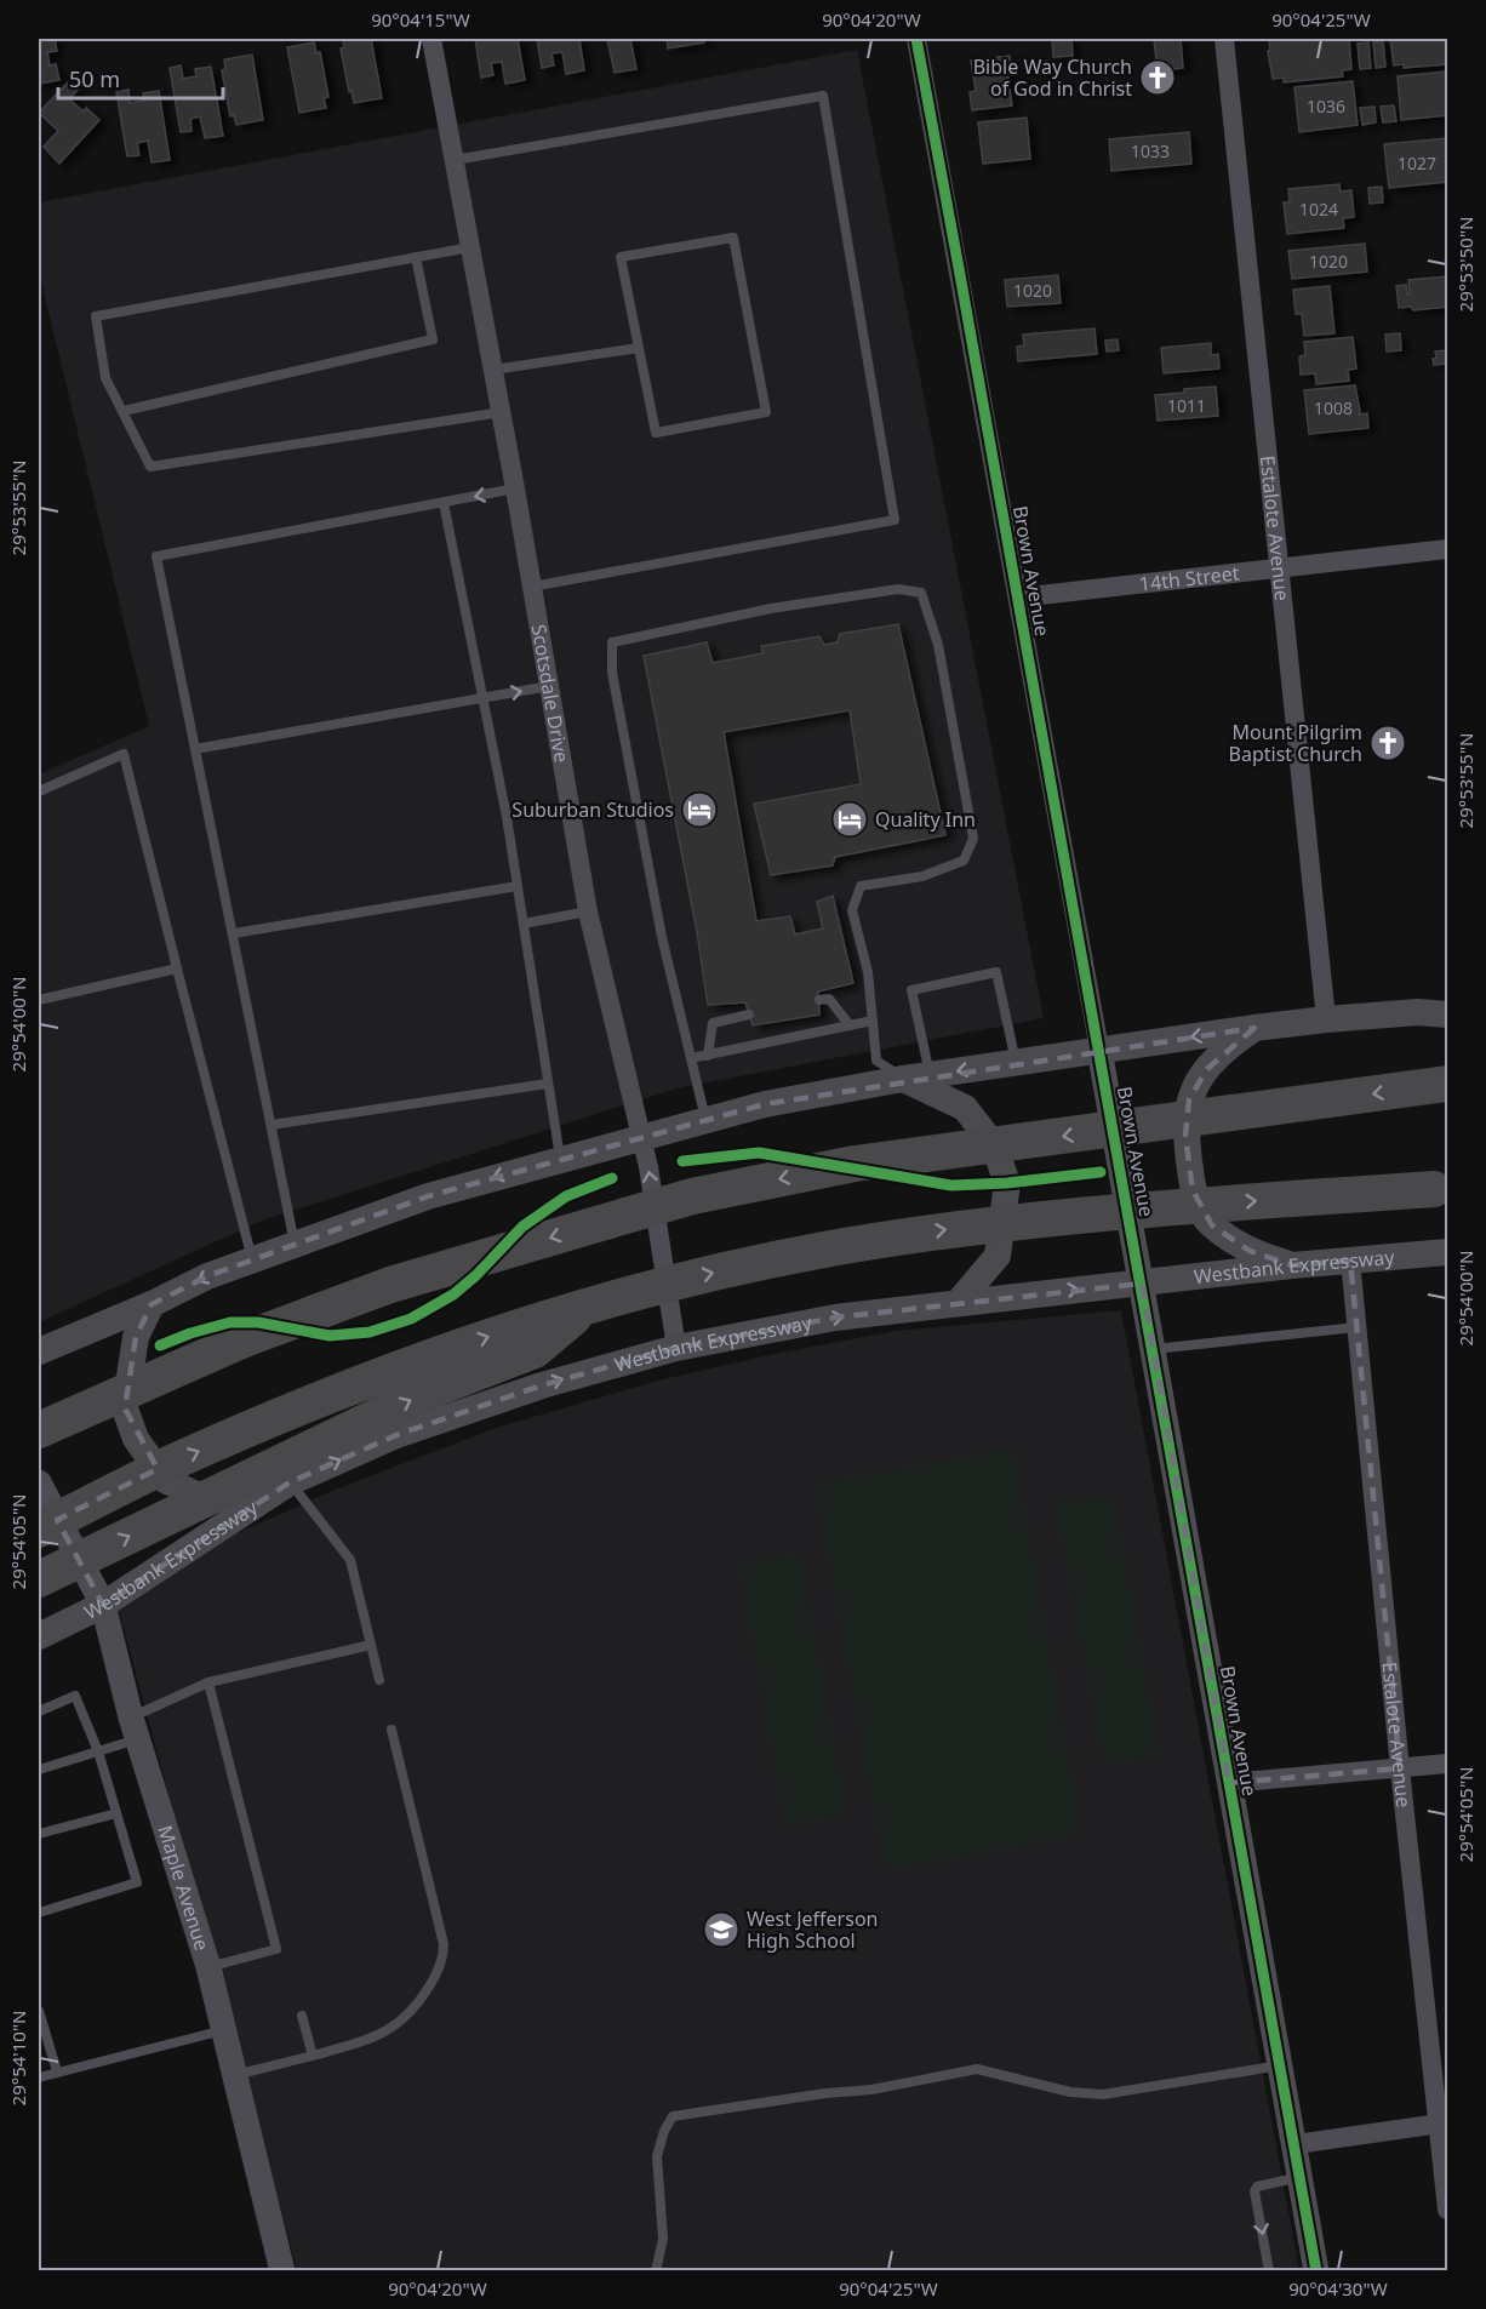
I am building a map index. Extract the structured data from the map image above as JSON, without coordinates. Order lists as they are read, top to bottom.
{
  "streets": {
    "main road": ["Westbank Expressway"],
    "street": [
      "Estalote Avenue",
      "Brown Avenue",
      "14th Street",
      "Scotsdale Drive",
      "Maple Avenue"
    ]
  },
  "crossings": [
    ["Estalote Avenue", "14th Street"],
    ["Estalote Avenue", "Westbank Expressway"],
    ["Brown Avenue", "14th Street"],
    ["Brown Avenue", "Westbank Expressway"],
    ["Scotsdale Drive", "Westbank Expressway"],
    ["Westbank Expressway", "Maple Avenue"]
  ],
  "places": {
    "church": ["Bible Way Church of God in Christ", "Mount Pilgrim Baptist Church"],
    "hotel": ["Suburban Studios", "Quality Inn"],
    "school or university": ["West Jefferson High School"]
  },
  "house_numbers": [
    "1036",
    "1033",
    "1027",
    "1024",
    "1020",
    "1020",
    "1011",
    "1008"
  ],
  "scale_bar": "50 m",
  "coordinates": [
    "90°04'15\"W",
    "90°04'20\"W",
    "90°04'25\"W",
    "29°53'50\"N",
    "29°53'55\"N",
    "29°54'00\"N",
    "29°54'05\"N",
    "29°54'10\"N",
    "90°04'30\"W"
  ]
}
